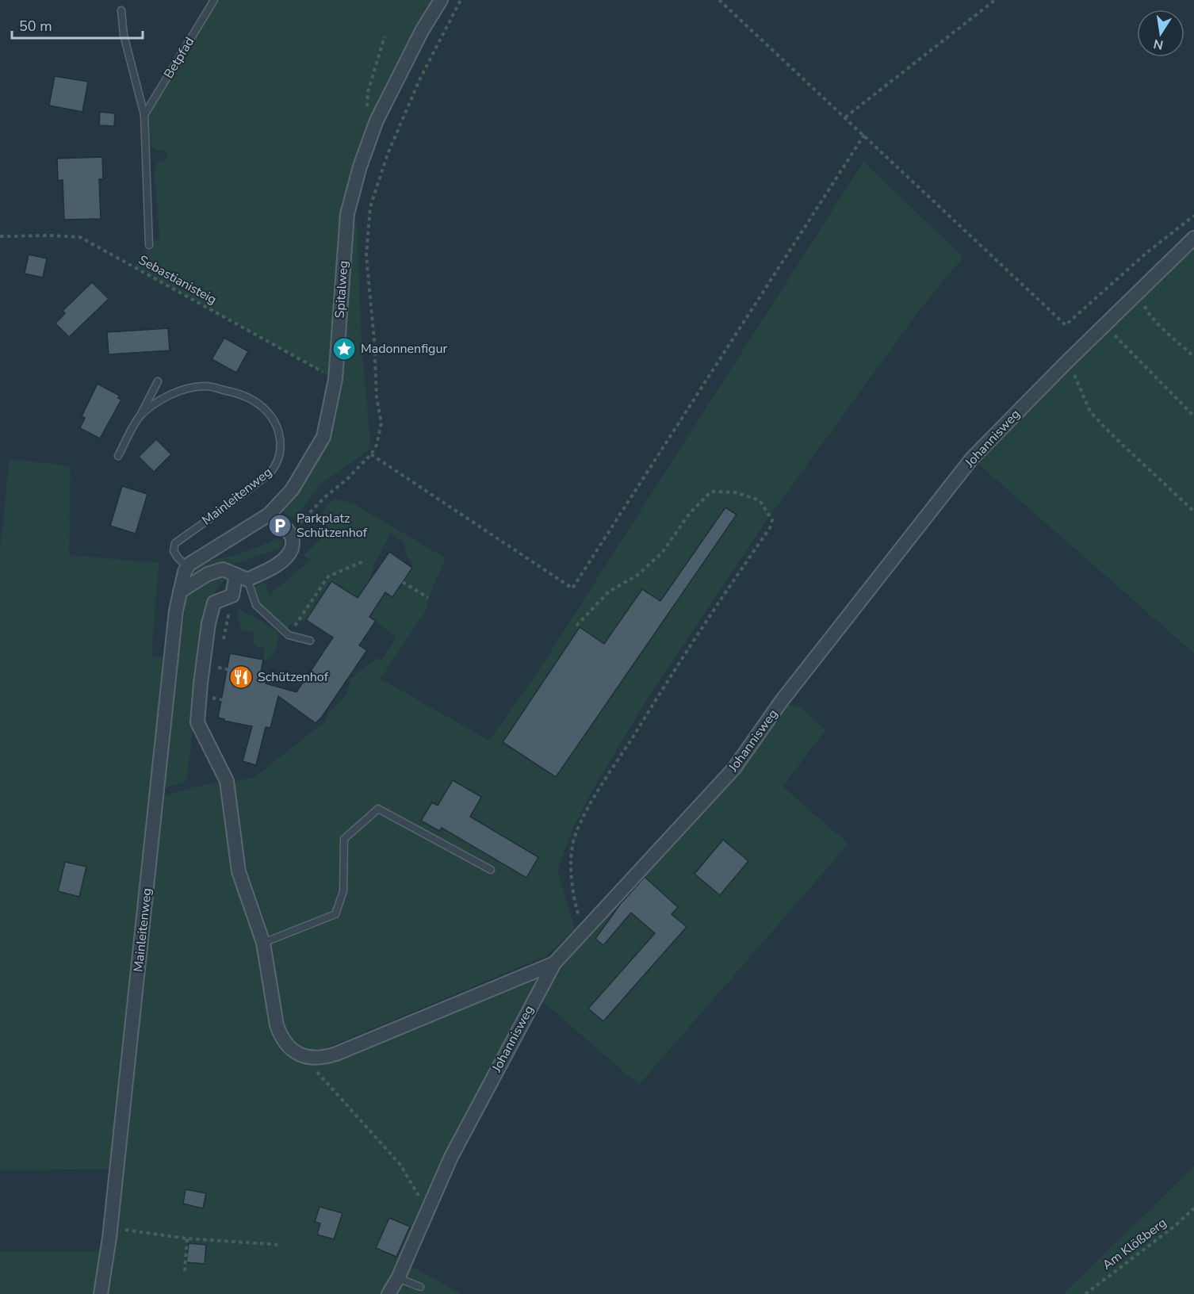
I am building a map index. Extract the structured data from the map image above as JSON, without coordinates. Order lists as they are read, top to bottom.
{
  "streets": {
    "street": ["Spitalweg", "Johannisweg", "Mainleitenweg"],
    "lane": ["Betpfad"],
    "path": ["Sebastianisteig", "Am Klößberg"]
  },
  "crossings": [
    ["Sebastianisteig", "Spitalweg"],
    ["Spitalweg", "Mainleitenweg"]
  ],
  "places": {
    "place": ["Madonnenfigur"],
    "parking": ["Parkplatz Schützenhof"],
    "restaurant": ["Schützenhof"]
  },
  "scale_bar": "50 m",
  "north": "bottom"
}
